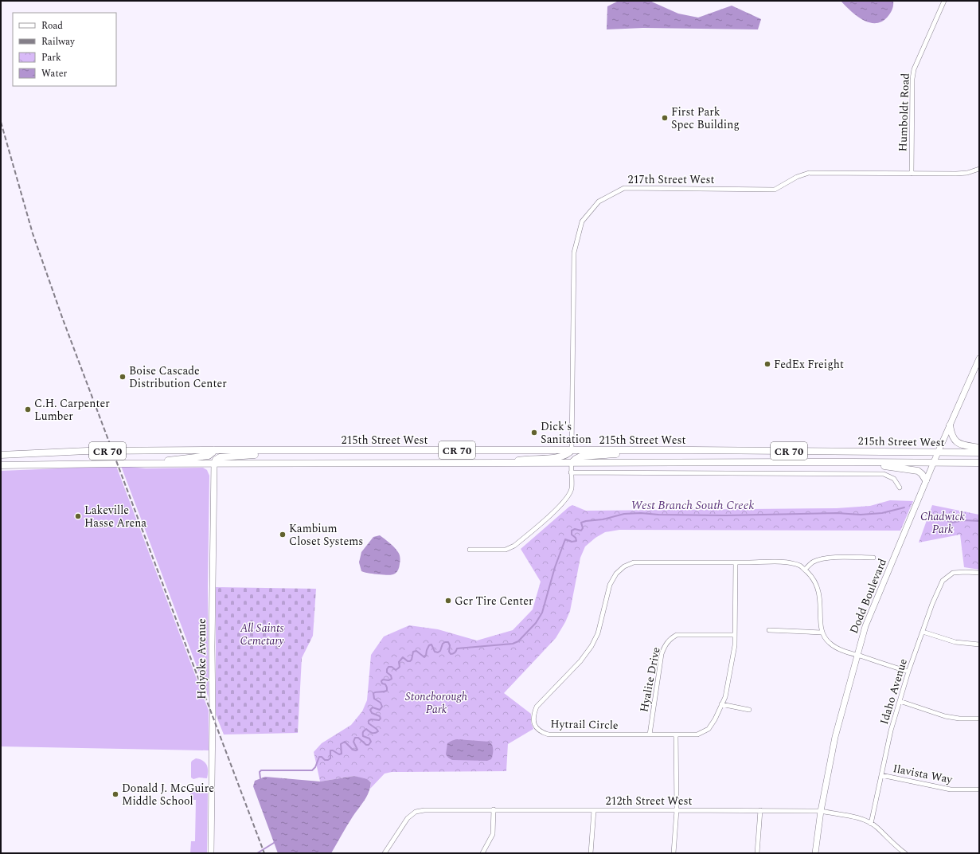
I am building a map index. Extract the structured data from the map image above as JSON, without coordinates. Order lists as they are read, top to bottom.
{
  "streets": {
    "main road": [
      "215th Street West",
      "CR 70",
      "Dodd Boulevard",
      "Holyoke Avenue"
    ],
    "street": [
      "Humboldt Road",
      "217th Street West",
      "Hyalite Drive",
      "Idaho Avenue",
      "Hytrail Circle",
      "Ilavista Way",
      "212th Street West"
    ]
  },
  "crossings": [
    ["Humboldt Road", "217th Street West"],
    ["217th Street West", "215th Street West"],
    ["215th Street West", "Dodd Boulevard"],
    ["215th Street West", "Holyoke Avenue"],
    ["Dodd Boulevard", "212th Street West"],
    ["Hyalite Drive", "Hytrail Circle"],
    ["Idaho Avenue", "Ilavista Way"],
    ["Idaho Avenue", "212th Street West"]
  ],
  "water": ["West Branch South Creek"],
  "parks": ["Chadwick Park", "All Saints Cemetary", "Stoneborough Park"],
  "places": [
    "First Park Spec Building",
    "FedEx Freight",
    "Boise Cascade Distribution Center",
    "C.H. Carpenter Lumber",
    "Dick's Sanitation",
    "Lakeville Hasse Arena",
    "Kambium Closet Systems",
    "Gcr Tire Center",
    "Donald J. McGuire Middle School"
  ],
  "legend": [
    "Road",
    "Railway",
    "Park",
    "Water"
  ]
}
